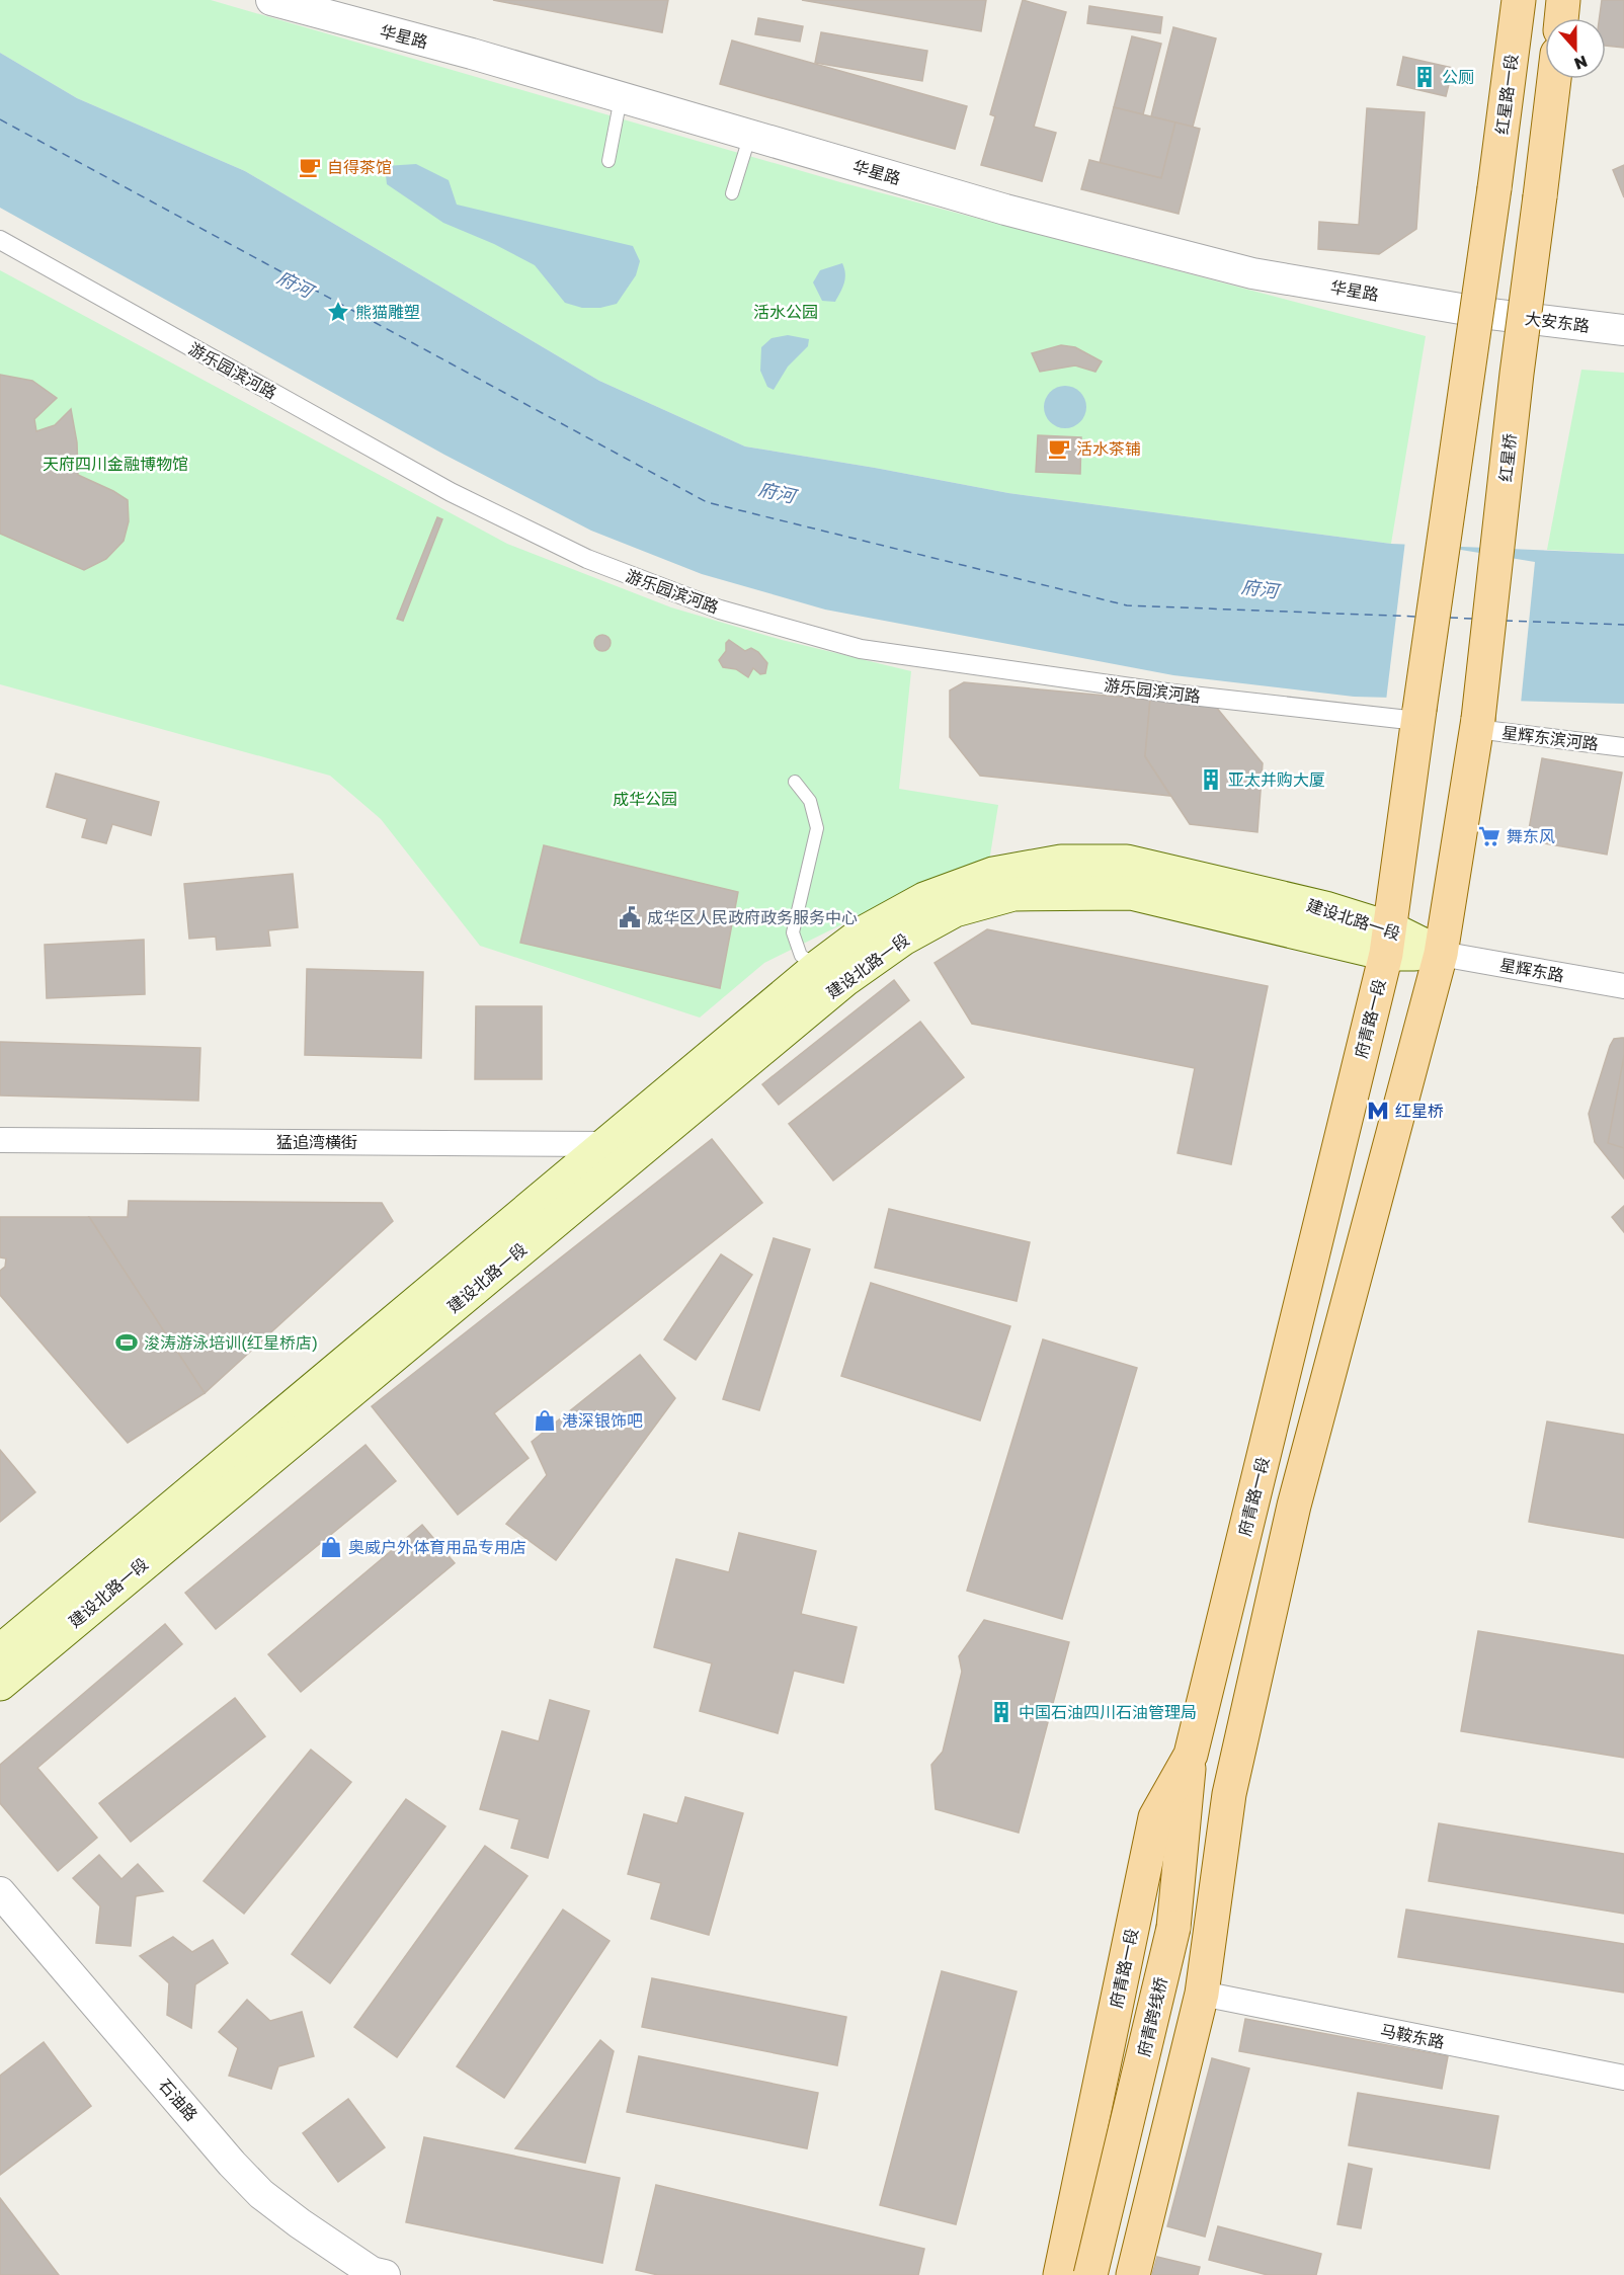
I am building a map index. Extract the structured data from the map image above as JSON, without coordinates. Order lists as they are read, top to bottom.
{
  "streets": {
    "main road": [
      "红星路一段",
      "红星桥",
      "建设北路一段",
      "府青路一段",
      "府青跨线桥"
    ],
    "street": [
      "华星路",
      "大安东路",
      "游乐园滨河路",
      "星辉东滨河路",
      "星辉东路",
      "猛追湾横街",
      "马鞍东路",
      "石油路"
    ]
  },
  "crossings": [
    ["华星路", "大安东路"],
    ["红星路一段", "游乐园滨河路"],
    ["红星路一段", "府青路一段"],
    ["游乐园滨河路", "府青路一段"],
    ["红星桥", "星辉东滨河路"],
    ["建设北路一段", "星辉东路"],
    ["建设北路一段", "府青路一段"],
    ["建设北路一段", "猛追湾横街"],
    ["府青路一段", "府青跨线桥"]
  ],
  "water": ["府河"],
  "parks": ["活水公园", "天府四川金融博物馆", "成华公园"],
  "places": {
    "building": ["公厕", "亚太并购大厦", "中国石油四川石油管理局"],
    "cafe": ["自得茶馆", "活水茶铺"],
    "place": ["熊猫雕塑"],
    "supermarket": ["舞东风"],
    "public building": ["成华区人民政府政务服务中心"],
    "metro station": ["红星桥"],
    "sports": ["浚涛游泳培训(红星桥店)"],
    "shop": ["港深银饰吧", "奥威户外体育用品专用店"]
  },
  "north": "bottom"
}
